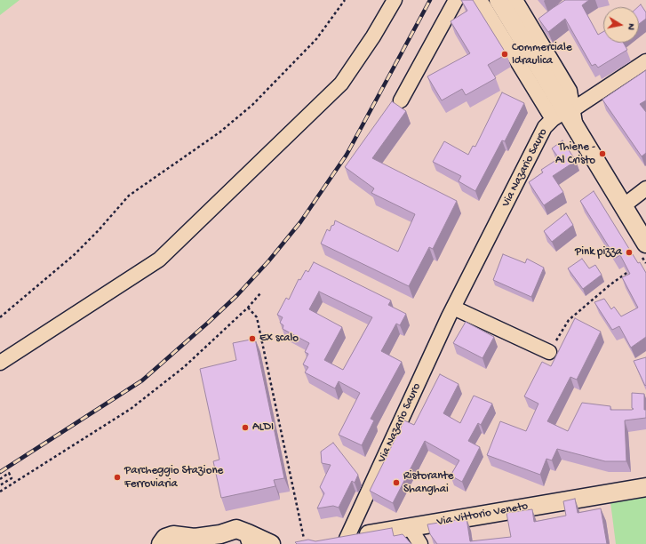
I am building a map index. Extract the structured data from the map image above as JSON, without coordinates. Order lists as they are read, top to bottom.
{
  "streets": {
    "main road": ["Via Vittorio Veneto"],
    "street": ["Via Nazario Sauro"]
  },
  "crossings": [
    ["Via Nazario Sauro", "Via Vittorio Veneto"]
  ],
  "places": [
    "Commerciale Idraulica",
    "Thiene - Al Cristo",
    "Pink pizza",
    "Ex scalo",
    "ALDI",
    "Parcheggio Stazione Ferroviaria",
    "Ristorante Shanghai"
  ],
  "north": "right"
}
